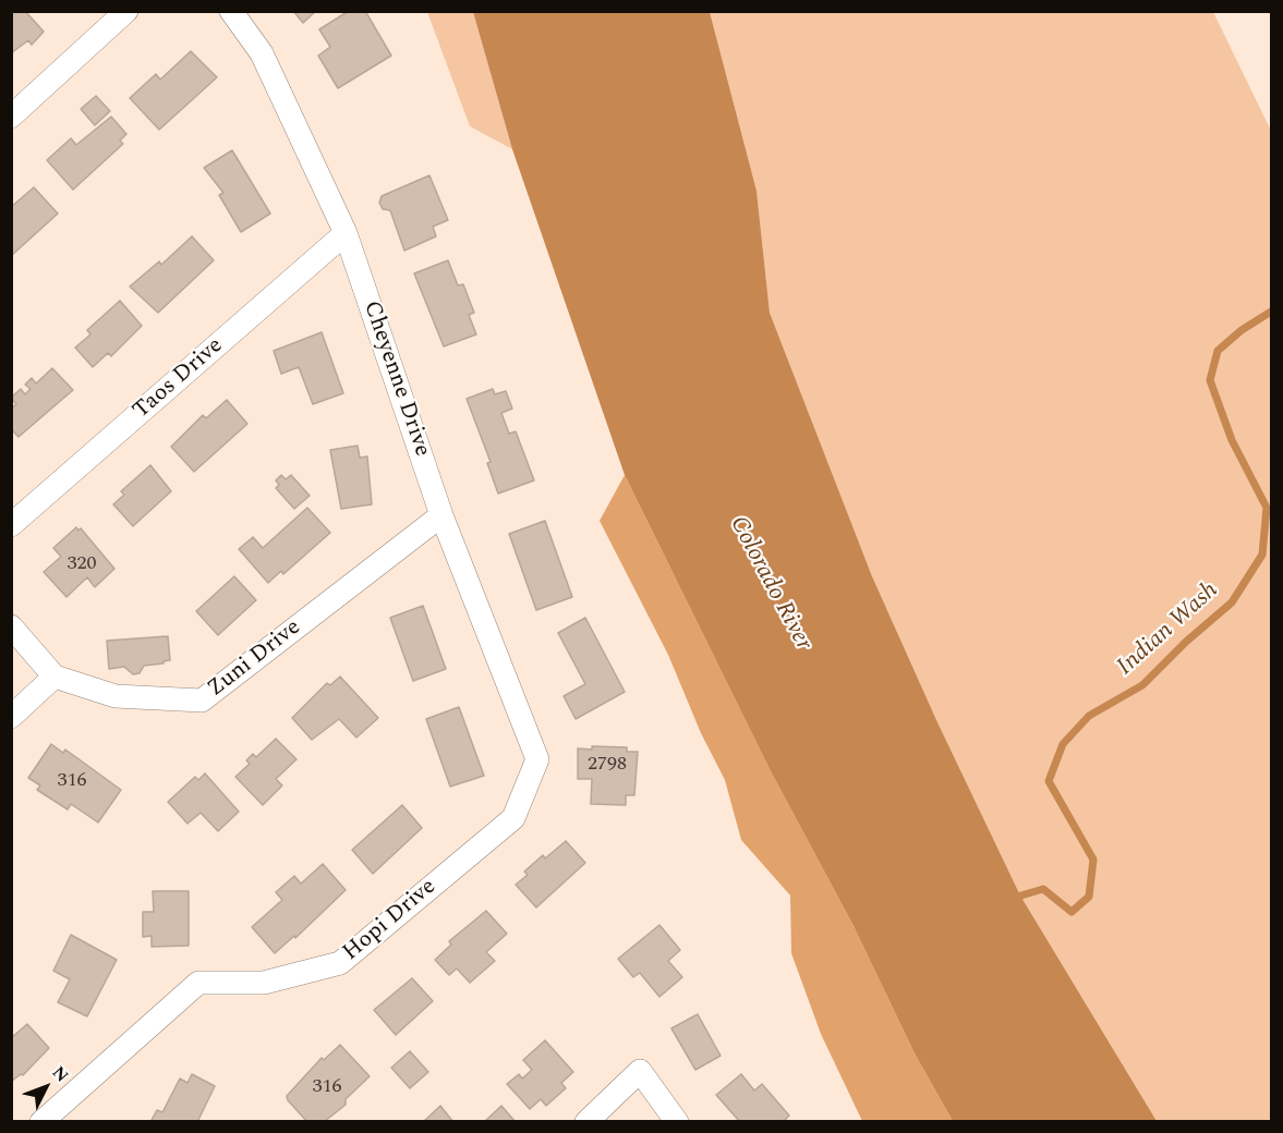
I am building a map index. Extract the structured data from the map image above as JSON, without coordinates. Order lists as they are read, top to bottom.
{
  "streets": {
    "street": [
      "Taos Drive",
      "Cheyenne Drive",
      "Zuni Drive",
      "Hopi Drive"
    ]
  },
  "crossings": [
    ["Taos Drive", "Cheyenne Drive"],
    ["Cheyenne Drive", "Zuni Drive"],
    ["Cheyenne Drive", "Hopi Drive"]
  ],
  "water": ["Colorado River", "Indian Wash"],
  "house_numbers": [
    "320",
    "2798",
    "316",
    "316"
  ],
  "north": "top right"
}
